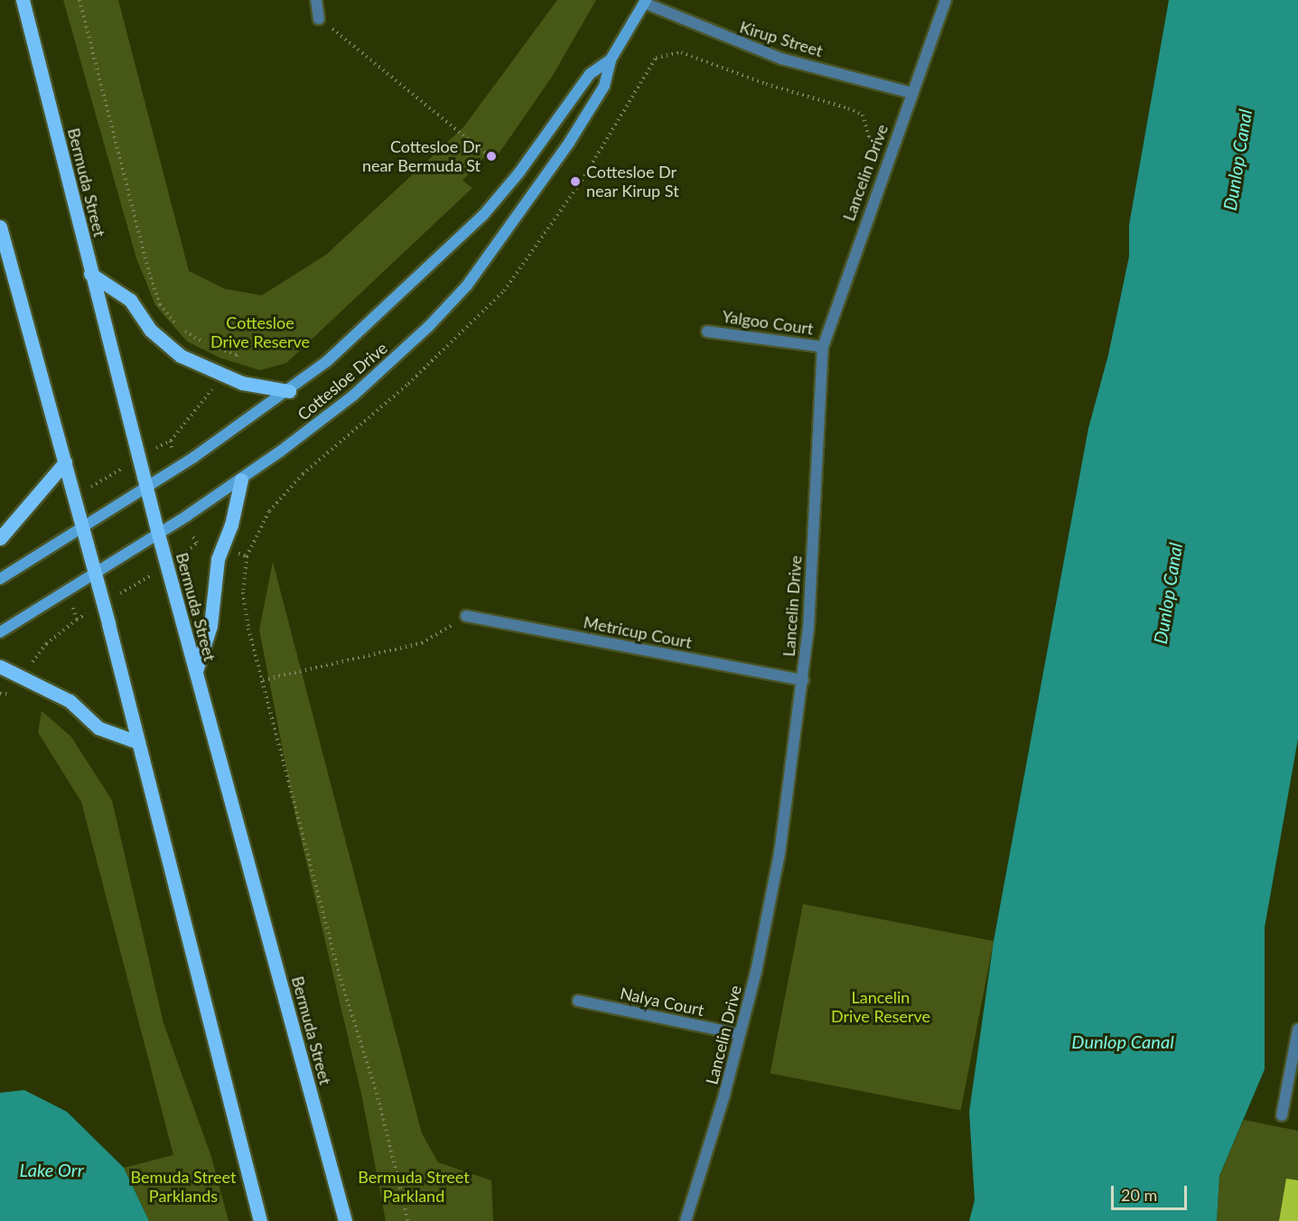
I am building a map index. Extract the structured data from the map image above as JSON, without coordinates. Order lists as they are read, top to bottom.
{
  "streets": {
    "main road": ["Bermuda Street", "Cottesloe Drive"],
    "street": [
      "Kirup Street",
      "Lancelin Drive",
      "Yalgoo Court",
      "Metricup Court",
      "Nalya Court"
    ]
  },
  "crossings": [
    ["Kirup Street", "Lancelin Drive"],
    ["Kirup Street", "Cottesloe Drive"],
    ["Lancelin Drive", "Yalgoo Court"],
    ["Lancelin Drive", "Metricup Court"],
    ["Lancelin Drive", "Nalya Court"],
    ["Bermuda Street", "Cottesloe Drive"]
  ],
  "water": ["Dunlop Canal", "Lake Orr"],
  "parks": [
    "Cottesloe Drive Reserve",
    "Lancelin Drive Reserve",
    "Bemuda Street Parklands",
    "Bermuda Street Parkland"
  ],
  "places": ["Cottesloe Dr near Bermuda St", "Cottesloe Dr near Kirup St"],
  "scale_bar": "20 m"
}
